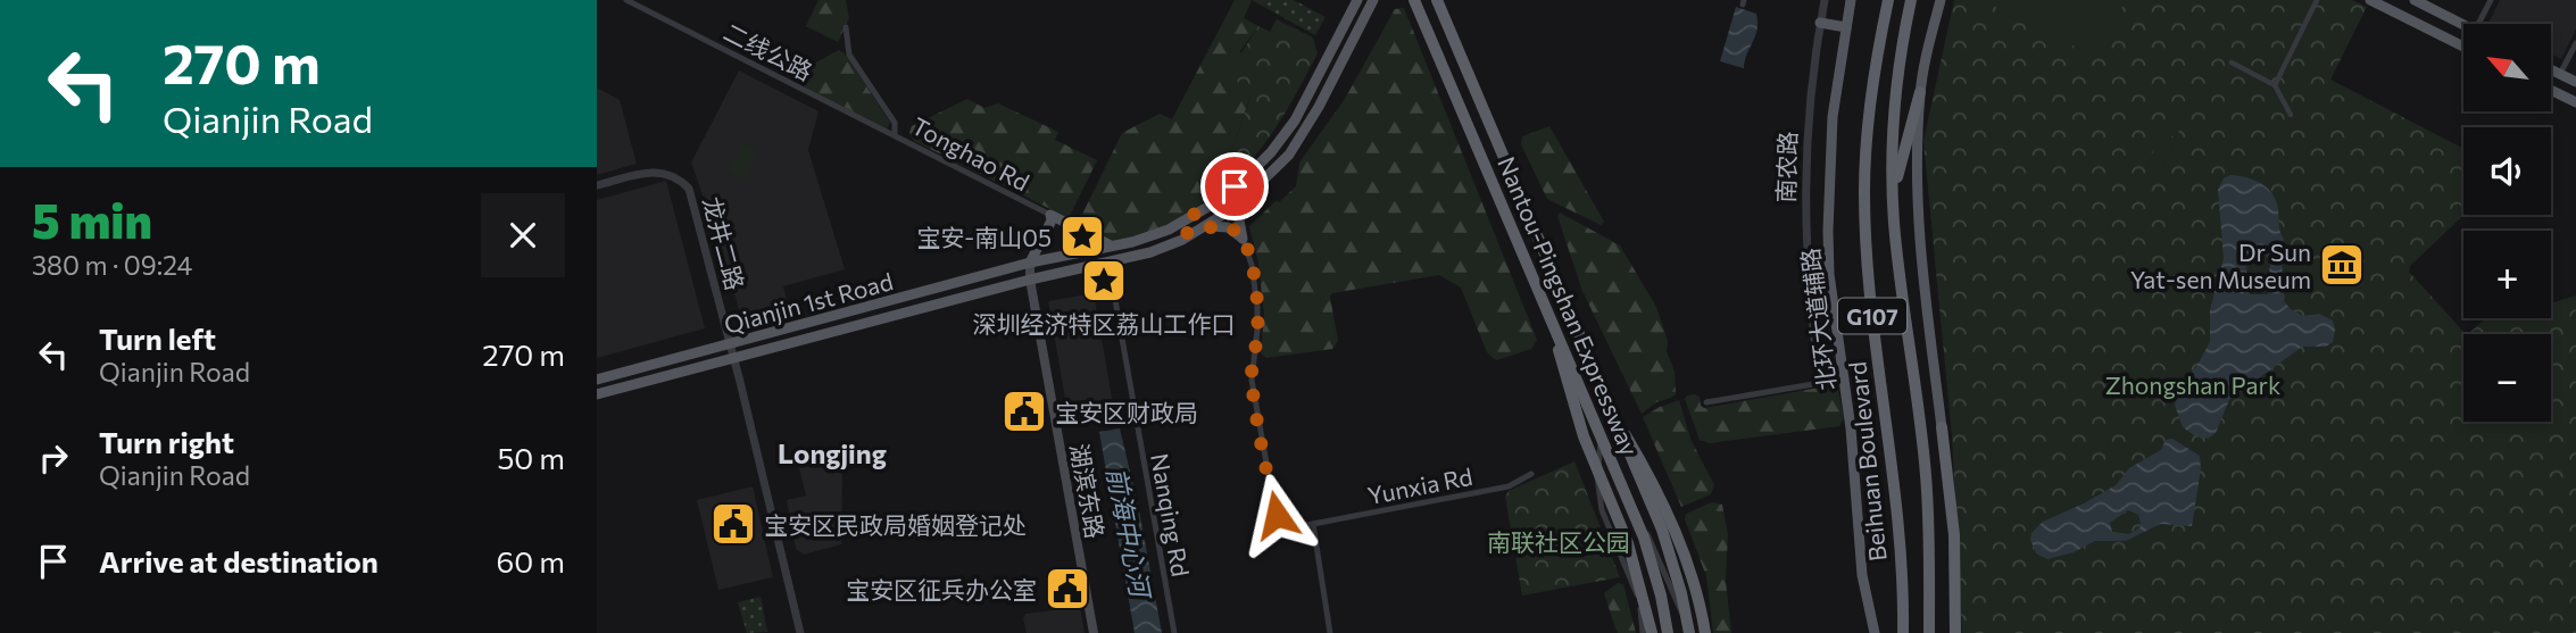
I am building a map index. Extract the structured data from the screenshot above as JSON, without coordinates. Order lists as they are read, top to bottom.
{
  "streets": {
    "highway": ["Nantou-Pingshan Expressway", "G107", "Beihuan Boulevard"],
    "main road": ["Qianjin 1st Road", "北环大道辅路", "湖滨东路"],
    "street": [
      "二线公路",
      "Tonghao Rd",
      "南农路",
      "龙井二路",
      "Yunxia Rd",
      "Nanqing Rd"
    ]
  },
  "crossings": [
    ["二线公路", "Tonghao Rd"],
    ["龙井二路", "Qianjin 1st Road"],
    ["Qianjin 1st Road", "湖滨东路"],
    ["Qianjin 1st Road", "Nanqing Rd"]
  ],
  "districts": ["Longjing"],
  "water": ["前海中心河"],
  "parks": ["Zhongshan Park", "南联社区公园"],
  "places": {
    "place": ["宝安-南山05", "深圳经济特区荔山工作口"],
    "museum": ["Dr Sun Yat-sen Museum"],
    "public building": ["宝安区财政局", "宝安区民政局婚姻登记处", "宝安区征兵办公室"]
  },
  "north": "top left",
  "page": {
    "turn": ["270 m", "Qianjin Road"],
    "map_buttons": ["+", "−"],
    "heading": ["5 min", "380 m · 09:24"],
    "list": [
      {
        "name": "Turn left",
        "note": "Qianjin Road",
        "value": "270 m"
      },
      {
        "name": "Turn right",
        "note": "Qianjin Road",
        "value": "50 m"
      },
      {
        "name": "Arrive at destination",
        "value": "60 m"
      }
    ]
  }
}
